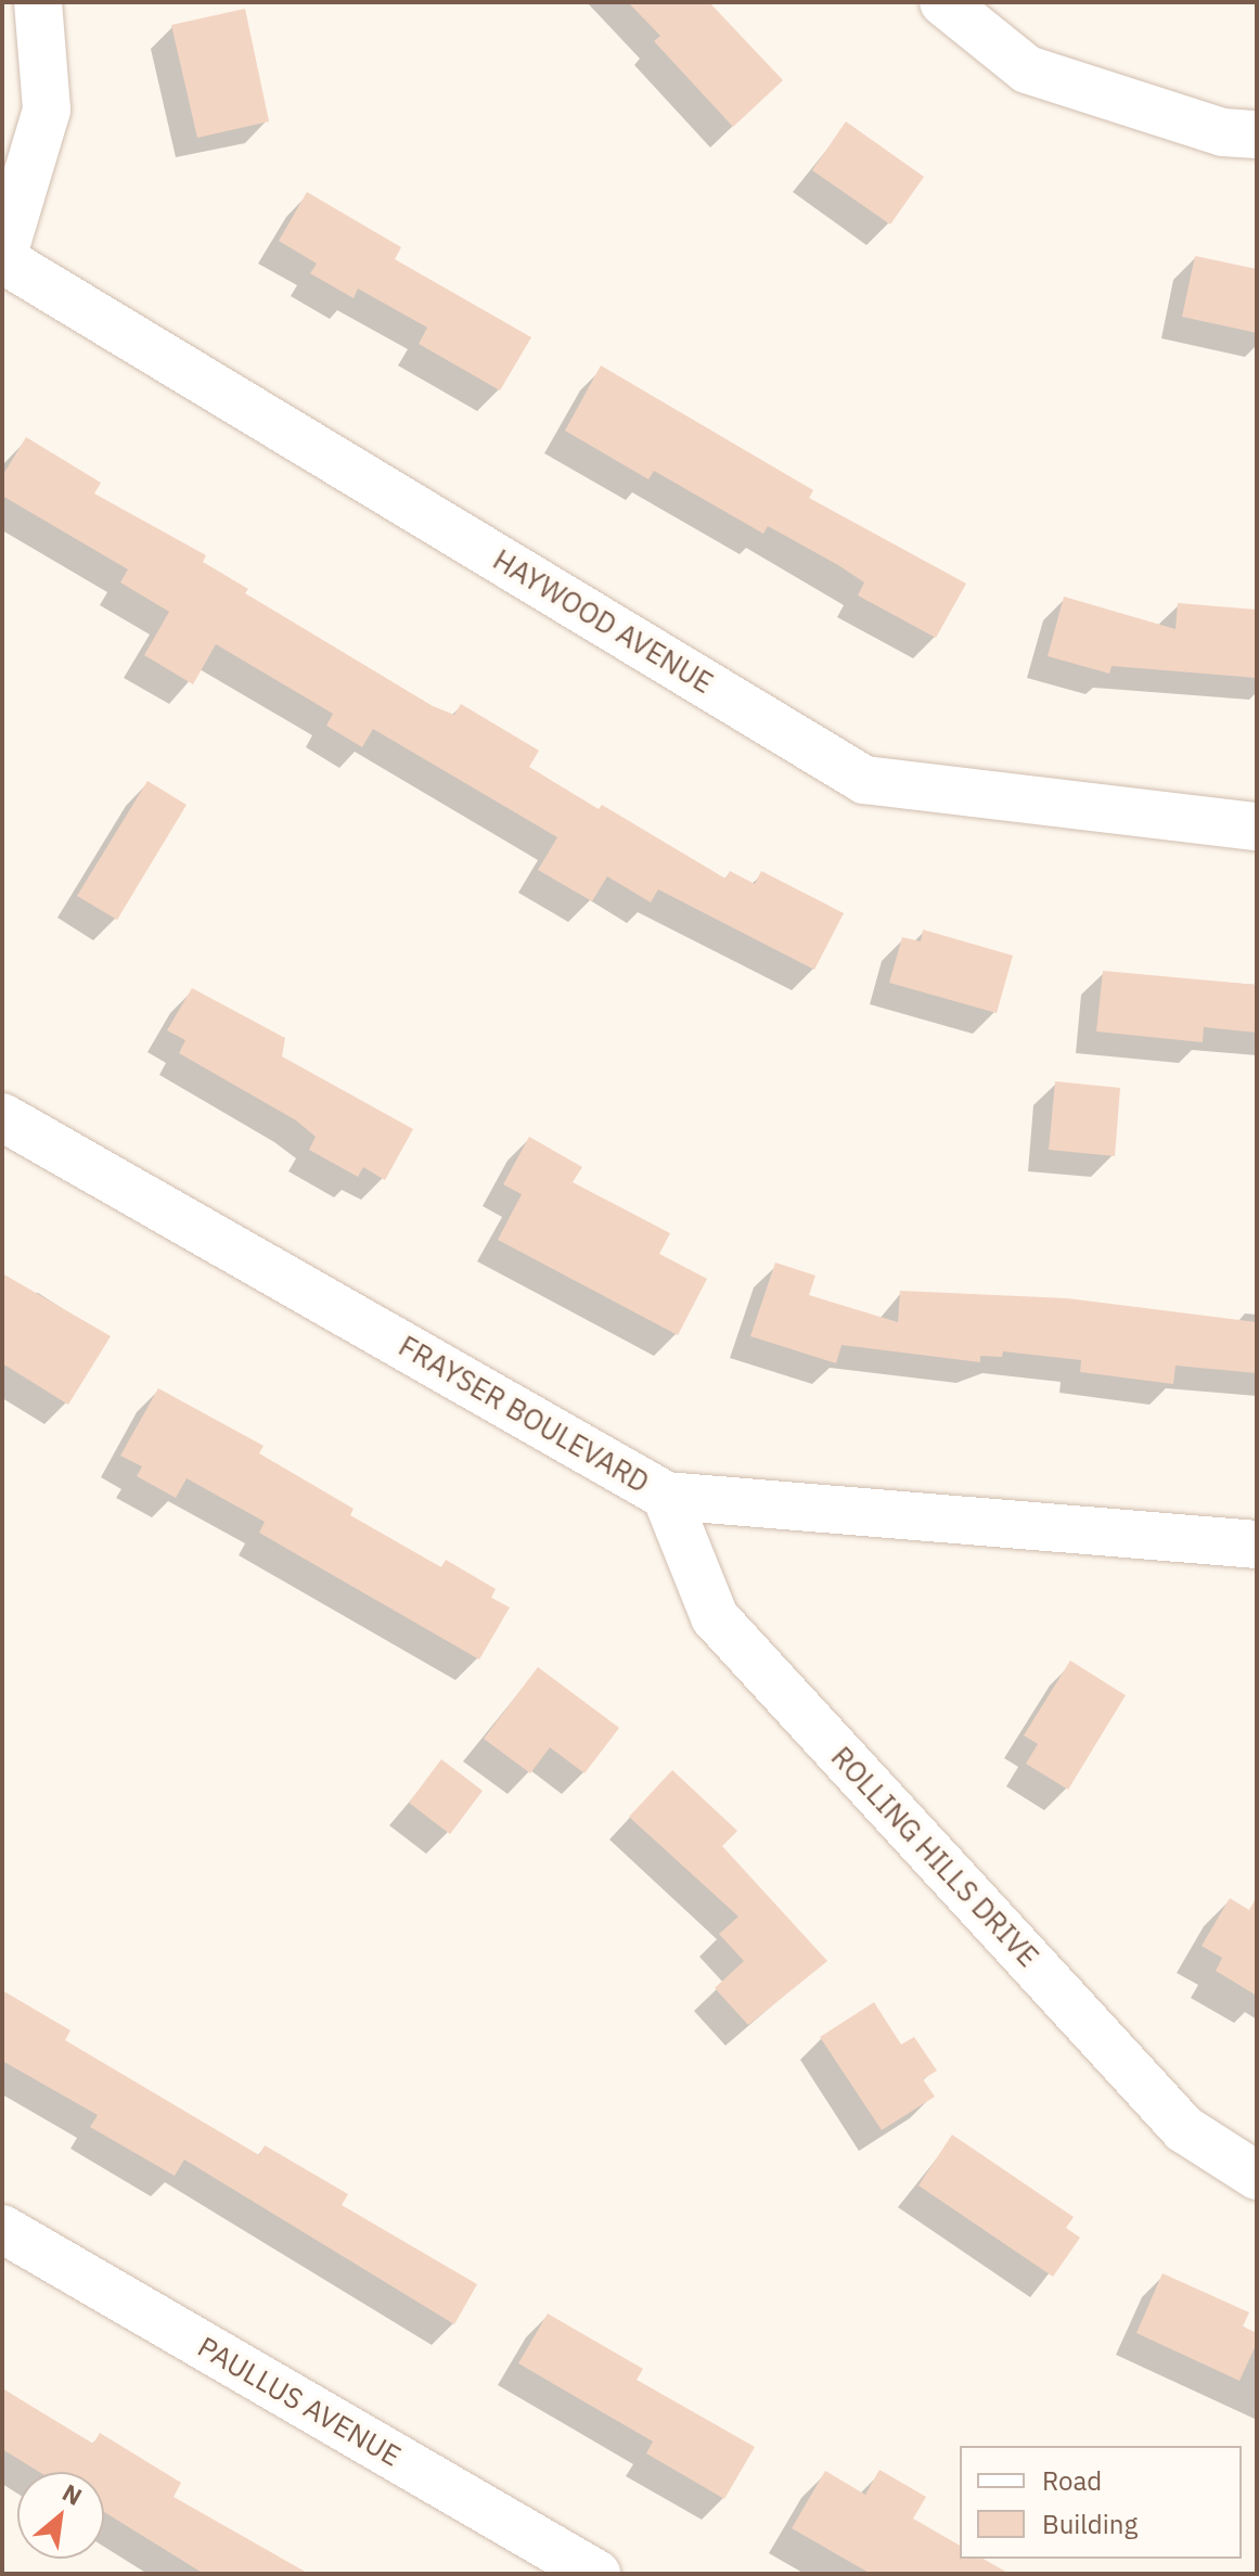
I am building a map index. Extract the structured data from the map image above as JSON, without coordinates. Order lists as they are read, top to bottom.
{
  "streets": {
    "street": [
      "HAYWOOD AVENUE",
      "FRAYSER BOULEVARD",
      "ROLLING HILLS DRIVE",
      "PAULLUS AVENUE"
    ]
  },
  "crossings": [
    ["FRAYSER BOULEVARD", "ROLLING HILLS DRIVE"]
  ],
  "legend": ["Road", "Building"],
  "north": "top right"
}
